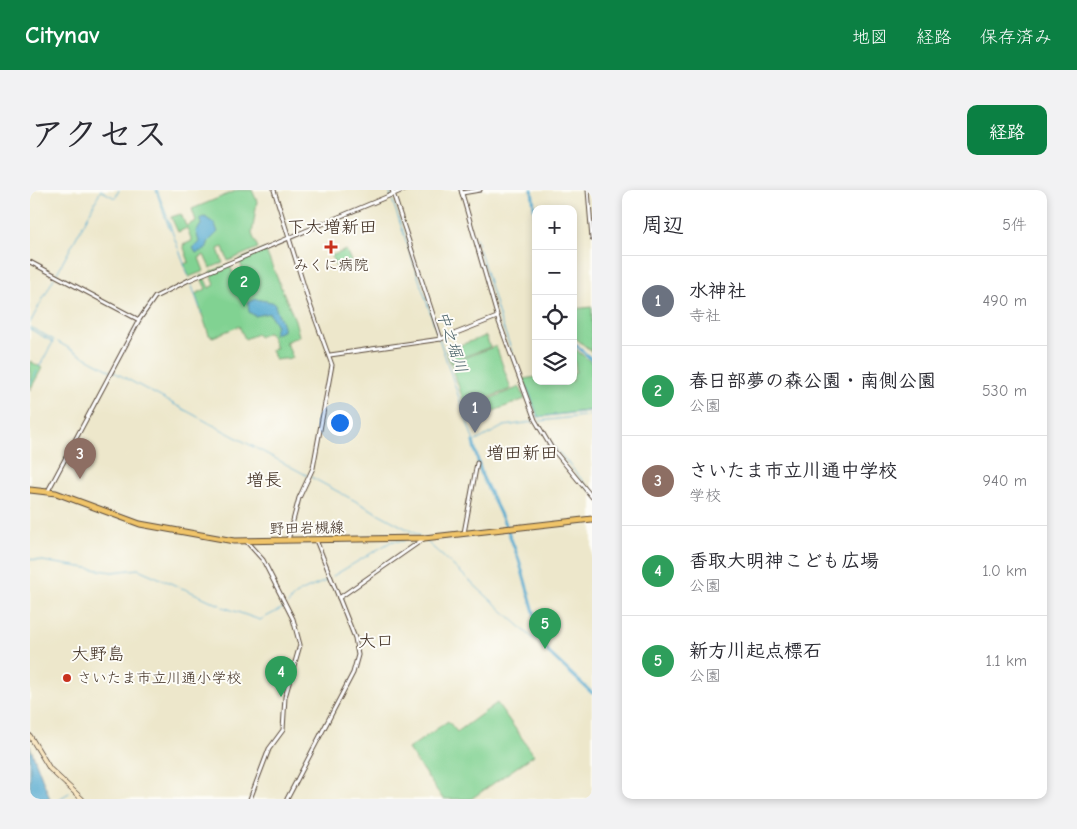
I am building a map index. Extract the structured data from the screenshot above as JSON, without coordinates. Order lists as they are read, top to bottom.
{
  "streets": {
    "main road": ["野田岩槻線"]
  },
  "districts": [
    "下大増新田",
    "増田新田",
    "増長",
    "大口",
    "大野島"
  ],
  "water": ["中之堀川"],
  "places": {
    "health": ["みくに病院"],
    "other": ["さいたま市立川通小学校"]
  },
  "page": {
    "header": "Citynav",
    "nav": ["地図", "経路", "保存済み"],
    "title": "アクセス",
    "buttons": "経路",
    "heading": ["周辺", "5件"],
    "map_buttons": ["+", "−"],
    "list": [
      {
        "mark": "1",
        "name": "水神社",
        "note": "寺社",
        "value": "490 m"
      },
      {
        "mark": "2",
        "name": "春日部夢の森公園・南側公園",
        "note": "公園",
        "value": "530 m"
      },
      {
        "mark": "3",
        "name": "さいたま市立川通中学校",
        "note": "学校",
        "value": "940 m"
      },
      {
        "mark": "4",
        "name": "香取大明神こども広場",
        "note": "公園",
        "value": "1.0 km"
      },
      {
        "mark": "5",
        "name": "新方川起点標石",
        "note": "公園",
        "value": "1.1 km"
      }
    ],
    "pins": [
      "2",
      "1",
      "3",
      "5",
      "4"
    ]
  }
}
